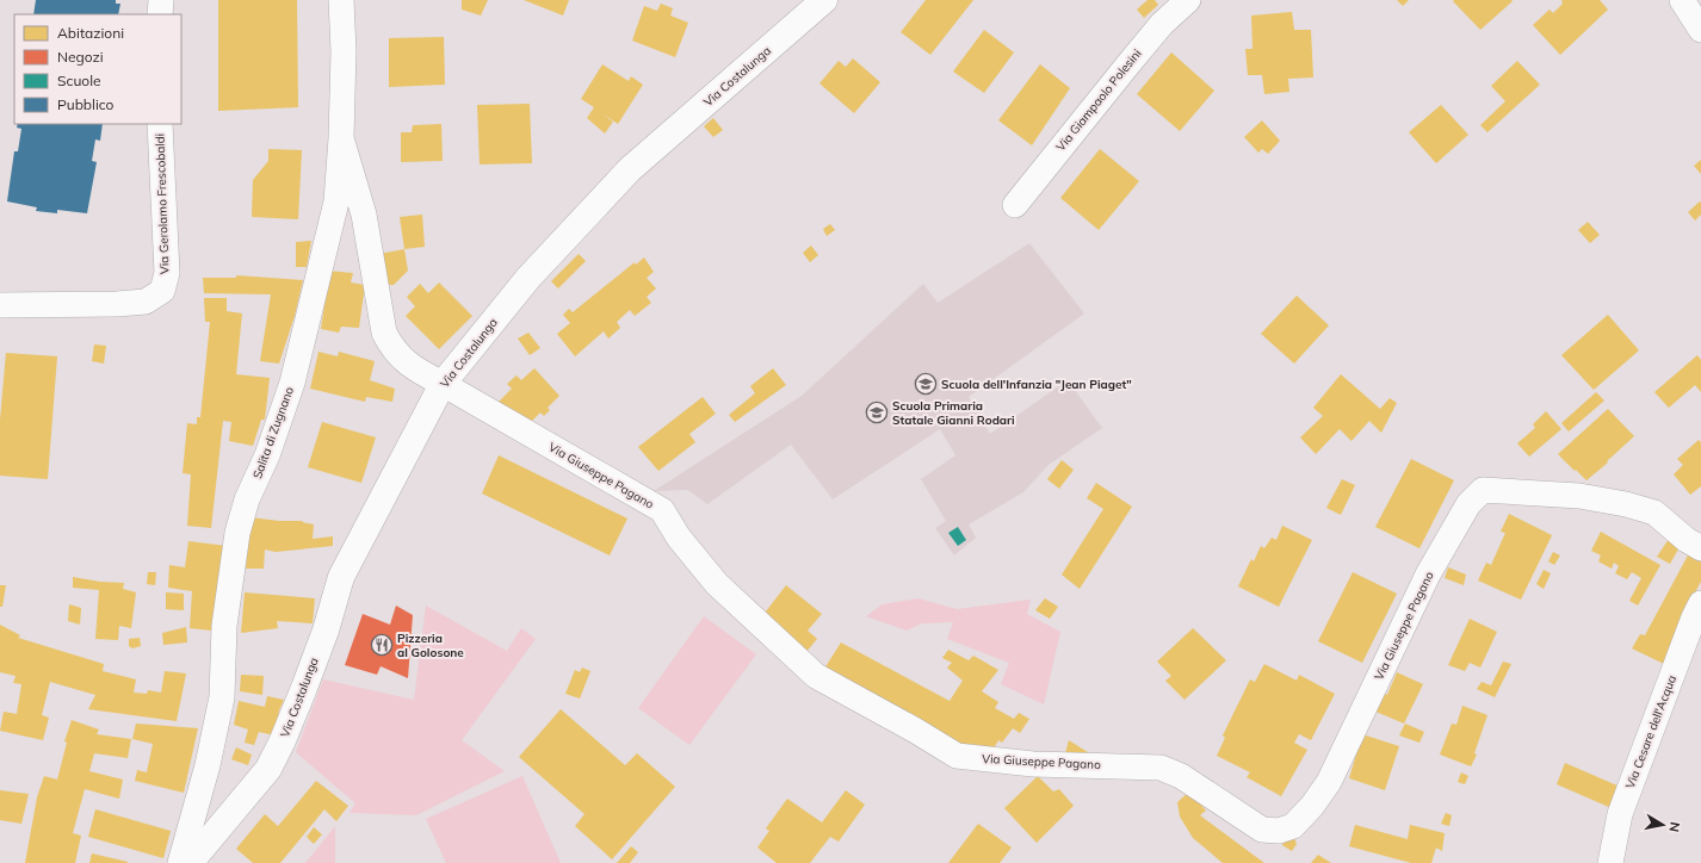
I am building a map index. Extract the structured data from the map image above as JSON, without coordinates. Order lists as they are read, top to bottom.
{
  "streets": {
    "street": [
      "Via Costalunga",
      "Via Giampaolo Polesini",
      "Via Gerolamo Frescobaldi",
      "Salita di Zugnano",
      "Via Giuseppe Pagano",
      "Via Cesare dell'Acqua"
    ]
  },
  "crossings": [
    ["Via Costalunga", "Via Giuseppe Pagano"],
    ["Salita di Zugnano", "Via Giuseppe Pagano"]
  ],
  "places": {
    "school or university": ["Scuola dell'Infanzia \"Jean Piaget\"", "Scuola Primaria Statale Gianni Rodari"],
    "restaurant": ["Pizzeria al Golosone"]
  },
  "legend": [
    "Abitazioni",
    "Negozi",
    "Scuole",
    "Pubblico"
  ],
  "north": "right"
}
